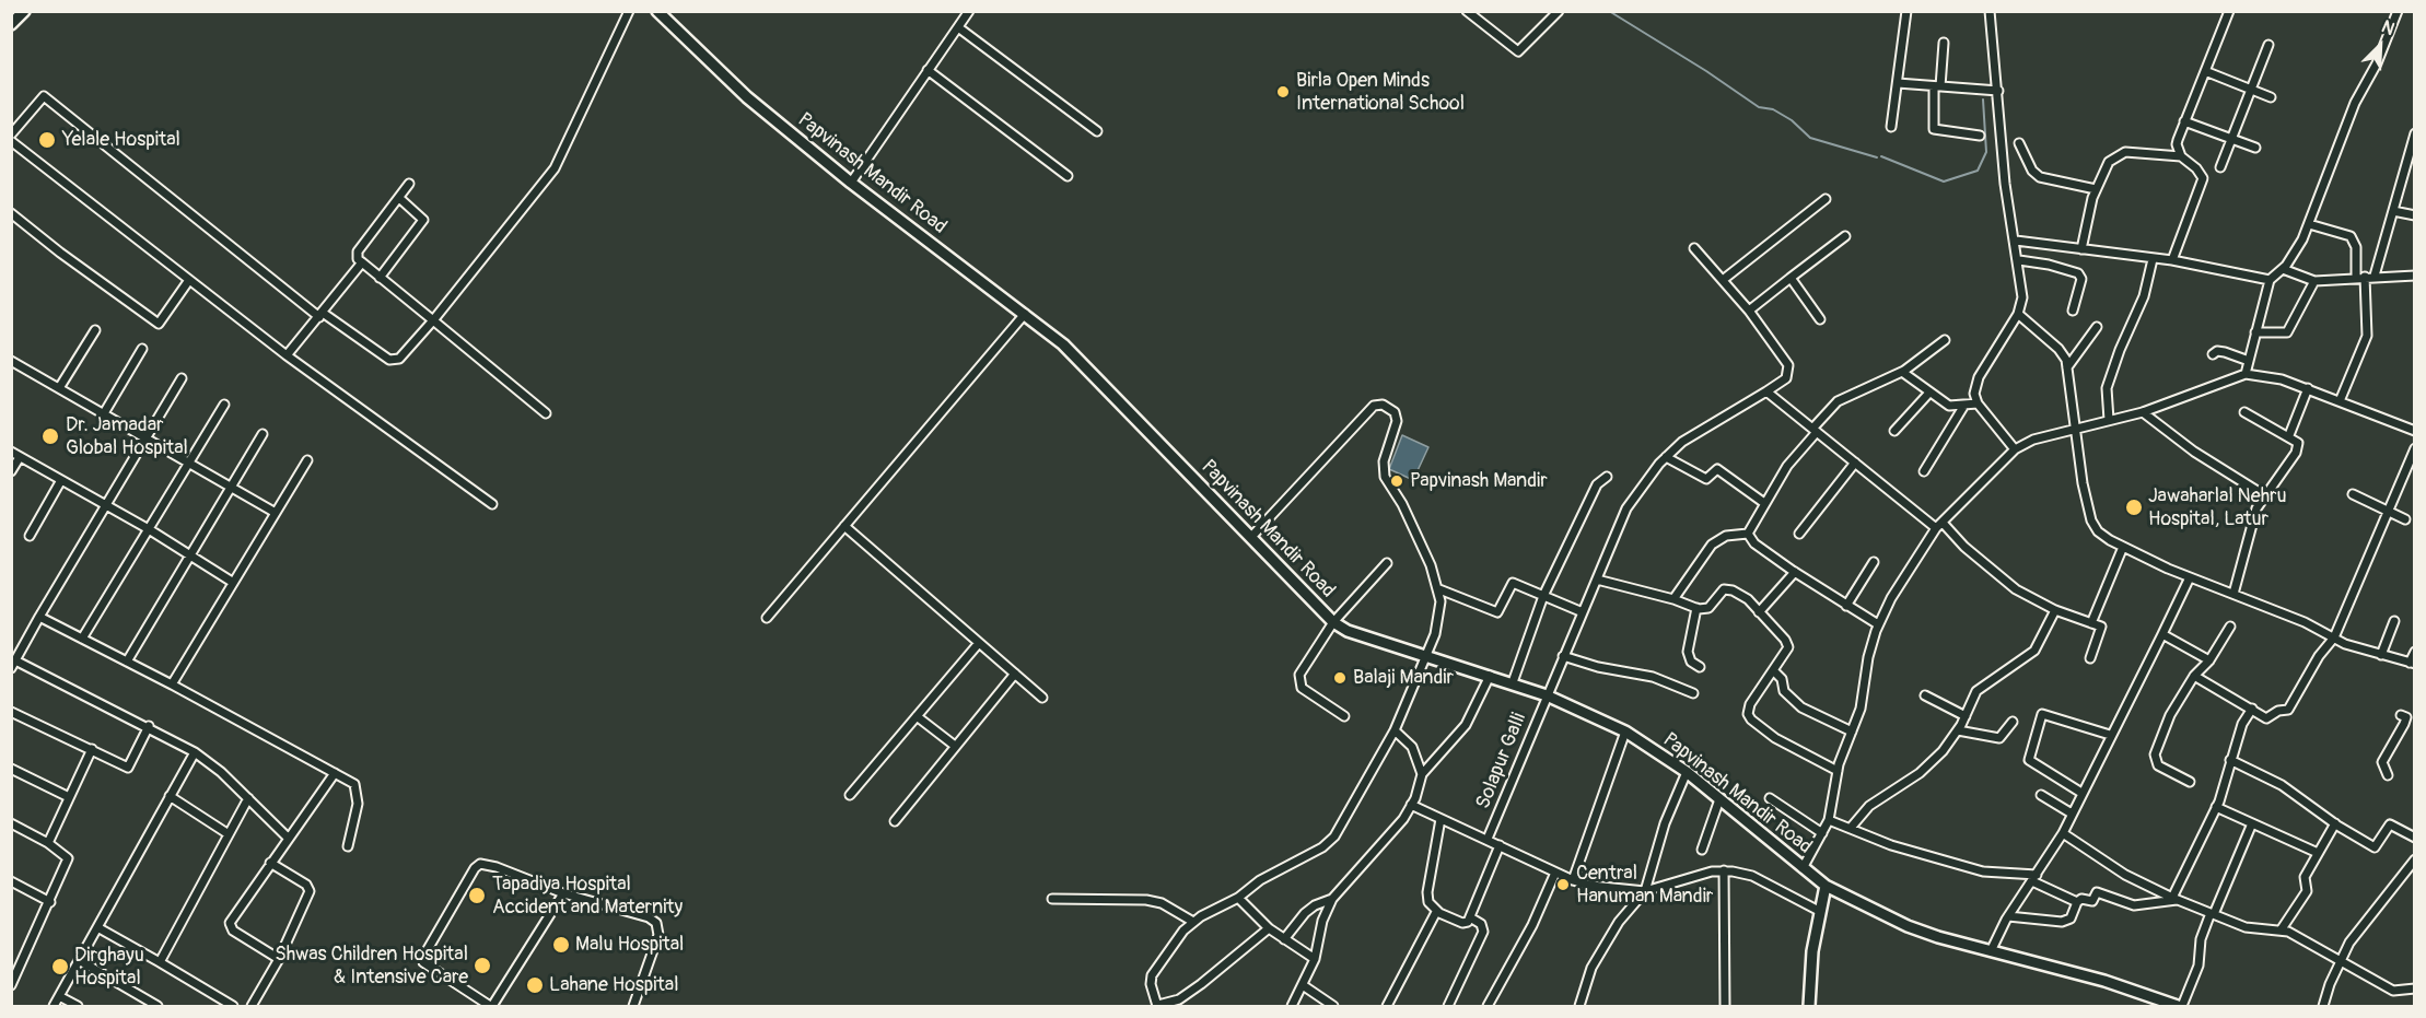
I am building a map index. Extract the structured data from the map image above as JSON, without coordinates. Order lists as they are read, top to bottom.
{
  "streets": {
    "street": ["Papvinash Mandir Road", "Solapur Galli"]
  },
  "crossings": [
    ["Papvinash Mandir Road", "Solapur Galli"]
  ],
  "places": [
    "Birla Open Minds International School",
    "Yelale Hospital",
    "Dr. Jamadar Global Hospital",
    "Papvinash Mandir",
    "Jawaharlal Nehru Hospital, Latur",
    "Balaji Mandir",
    "Central Hanuman Mandir",
    "Tapadiya Hospital Accident and Maternity",
    "Malu Hospital",
    "Shwas Children Hospital & Intensive Care",
    "Dirghayu Hospital",
    "Lahane Hospital"
  ],
  "north": "top right"
}
